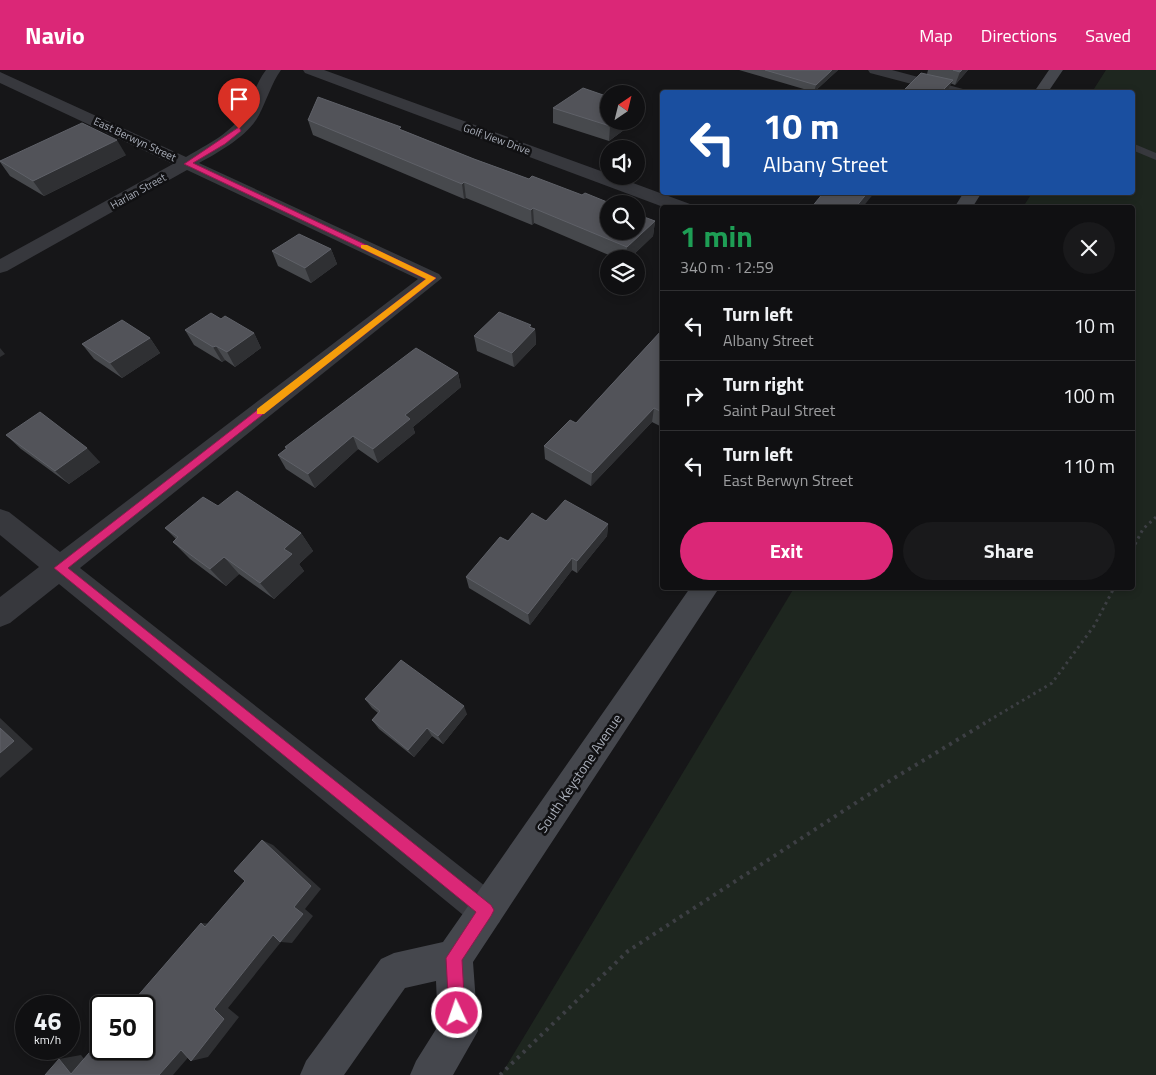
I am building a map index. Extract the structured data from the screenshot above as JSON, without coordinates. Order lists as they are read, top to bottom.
{
  "streets": {
    "main road": ["South Keystone Avenue"],
    "street": ["East Berwyn Street", "Golf View Drive", "Harlan Street"]
  },
  "crossings": [
    ["East Berwyn Street", "Harlan Street"]
  ],
  "north": "top right",
  "page": {
    "header": "Navio",
    "nav": ["Map", "Directions", "Saved"],
    "turn": ["10 m", "Albany Street"],
    "heading": ["1 min", "340 m · 12:59"],
    "list": [
      {
        "name": "Turn left",
        "note": "Albany Street",
        "value": "10 m"
      },
      {
        "name": "Turn right",
        "note": "Saint Paul Street",
        "value": "100 m"
      },
      {
        "name": "Turn left",
        "note": "East Berwyn Street",
        "value": "110 m"
      }
    ],
    "buttons": ["Exit", "Share"],
    "speed": "46 km/h",
    "limit": "50"
  }
}
